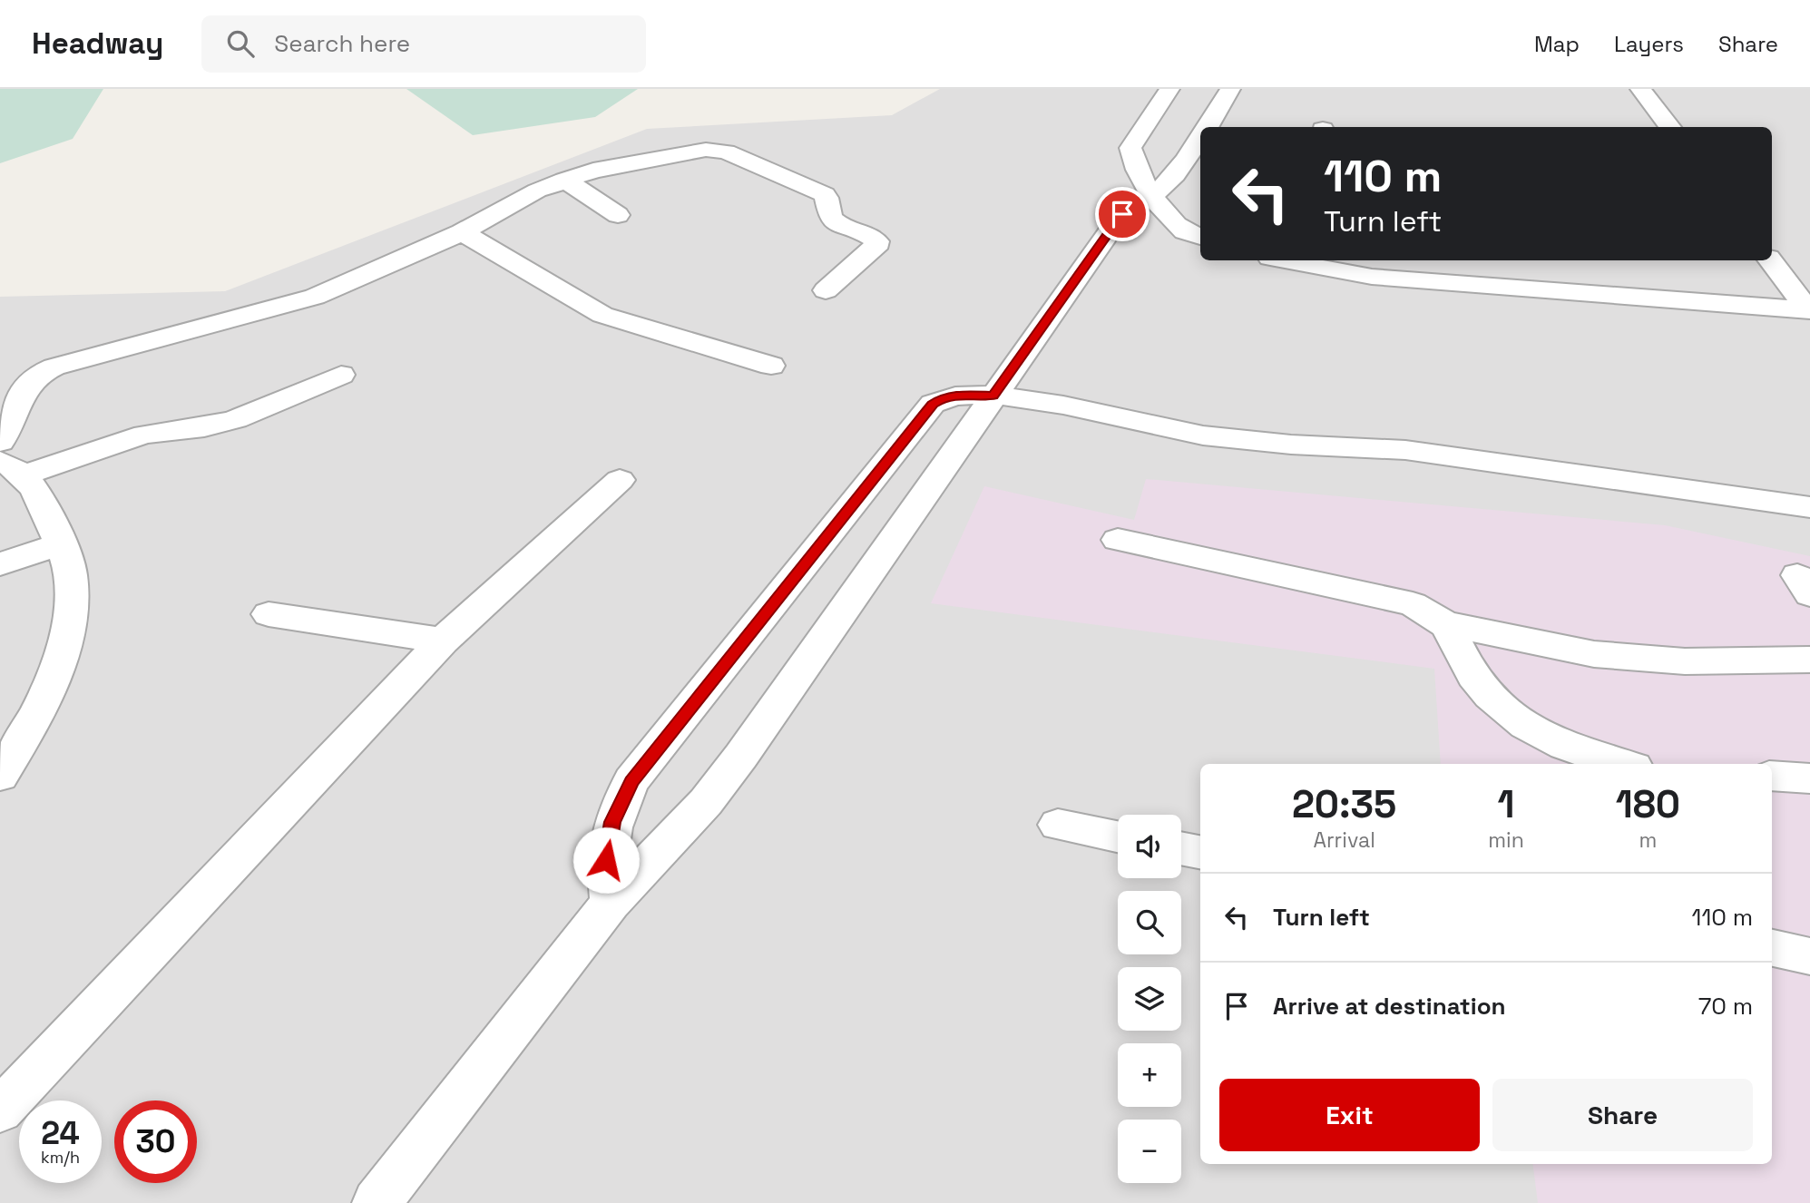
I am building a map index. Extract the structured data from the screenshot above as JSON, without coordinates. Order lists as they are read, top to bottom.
{
  "page": {
    "header": "Headway",
    "search": "Search here",
    "nav": ["Map", "Layers", "Share"],
    "turn": ["110 m", "Turn left"],
    "eta": [
      "20:35",
      "Arrival",
      "1",
      "min",
      "180",
      "m"
    ],
    "map_buttons": ["+", "−"],
    "list": [
      {
        "name": "Turn left",
        "value": "110 m"
      },
      {
        "name": "Arrive at destination",
        "value": "70 m"
      }
    ],
    "buttons": ["Exit", "Share"],
    "speed": "24 km/h",
    "limit": "30"
  }
}
